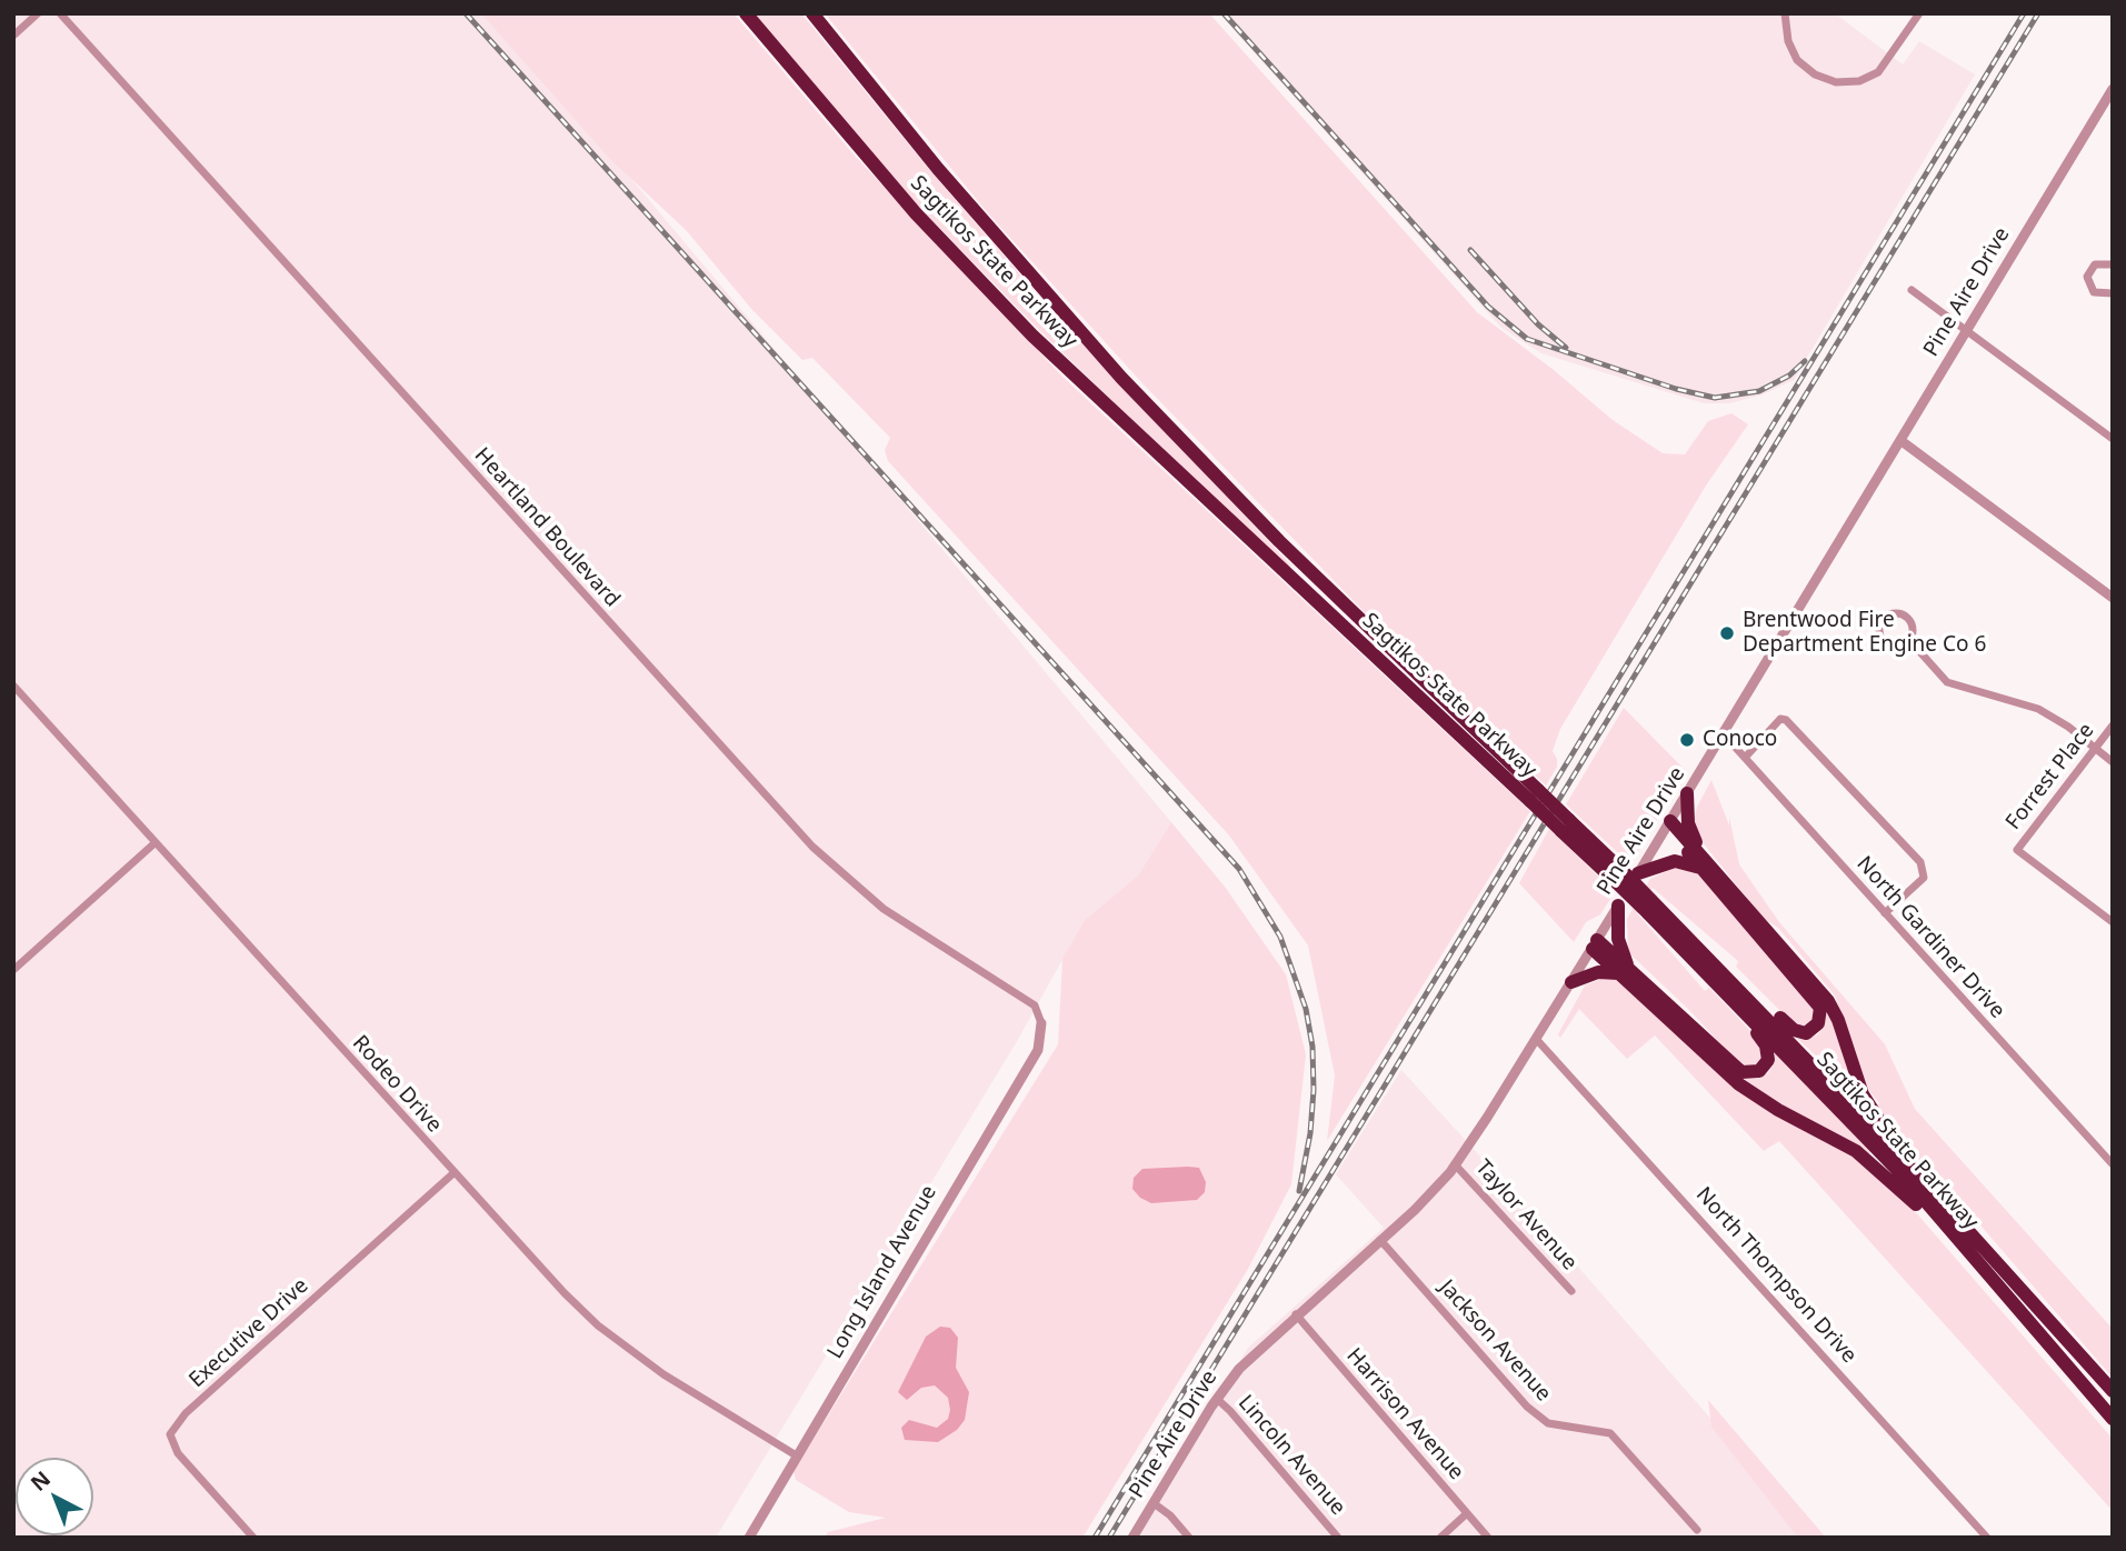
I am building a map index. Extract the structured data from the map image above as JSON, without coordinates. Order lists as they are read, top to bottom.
{
  "streets": {
    "highway": ["Sagtikos State Parkway"],
    "street": [
      "Pine Aire Drive",
      "Heartland Boulevard",
      "Forrest Place",
      "North Gardiner Drive",
      "Rodeo Drive",
      "Taylor Avenue",
      "Long Island Avenue",
      "North Thompson Drive",
      "Executive Drive",
      "Jackson Avenue",
      "Harrison Avenue",
      "Lincoln Avenue"
    ]
  },
  "crossings": [
    ["Pine Aire Drive", "North Gardiner Drive"],
    ["Pine Aire Drive", "Taylor Avenue"],
    ["Pine Aire Drive", "North Thompson Drive"],
    ["Pine Aire Drive", "Jackson Avenue"],
    ["Pine Aire Drive", "Harrison Avenue"],
    ["Pine Aire Drive", "Lincoln Avenue"],
    ["Heartland Boulevard", "Long Island Avenue"],
    ["Rodeo Drive", "Long Island Avenue"],
    ["Rodeo Drive", "Executive Drive"]
  ],
  "places": ["Brentwood Fire Department Engine Co 6", "Conoco"],
  "north": "top left"
}
